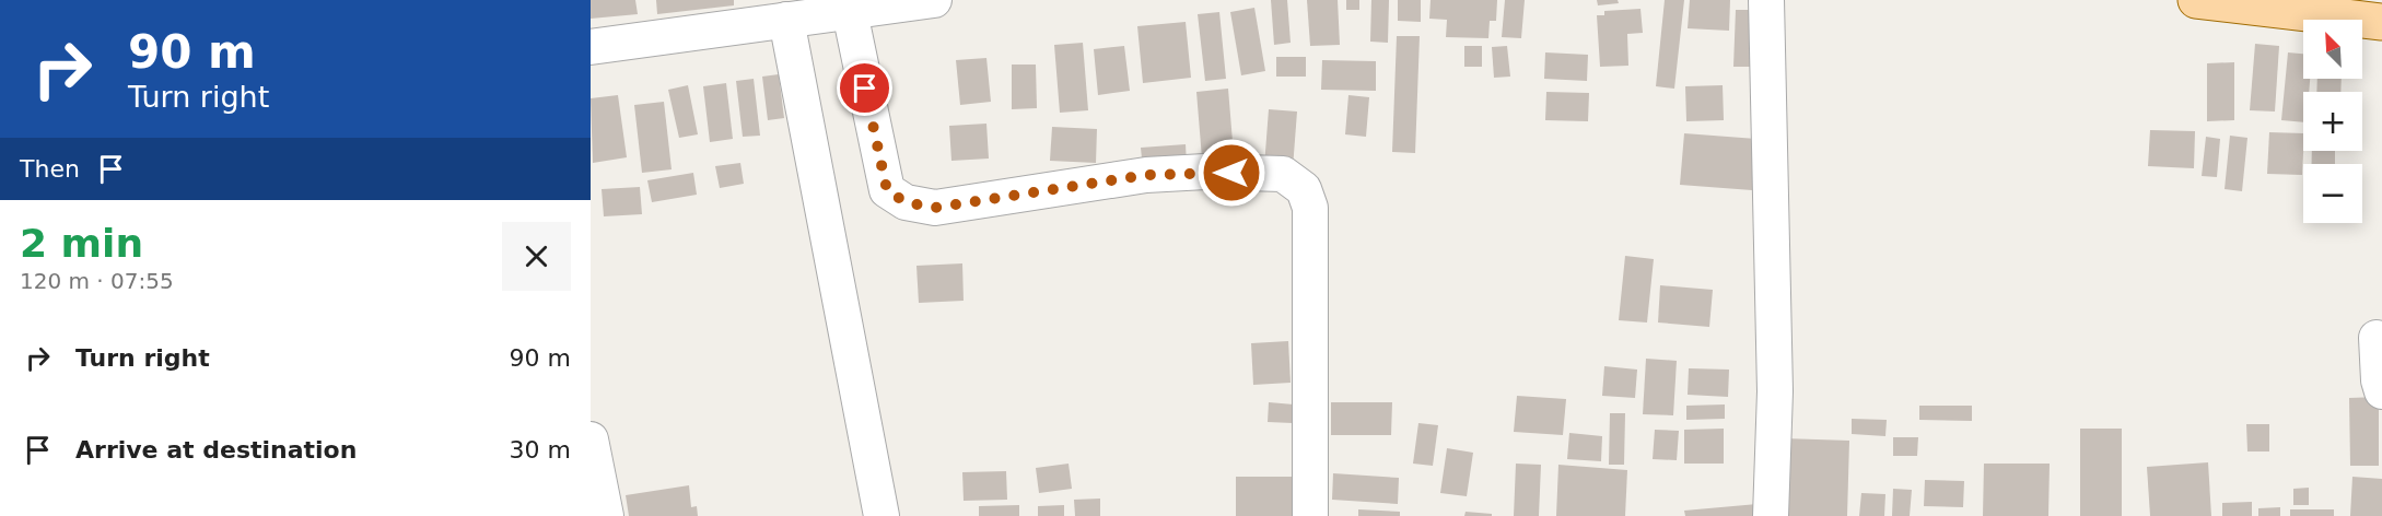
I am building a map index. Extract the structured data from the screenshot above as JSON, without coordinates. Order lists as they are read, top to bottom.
{
  "north": "top left",
  "page": {
    "turn": ["90 m", "Turn right"],
    "map_buttons": ["+", "−"],
    "then": "Then",
    "heading": ["2 min", "120 m · 07:55"],
    "list": [
      {
        "name": "Turn right",
        "value": "90 m"
      },
      {
        "name": "Arrive at destination",
        "value": "30 m"
      }
    ]
  }
}
